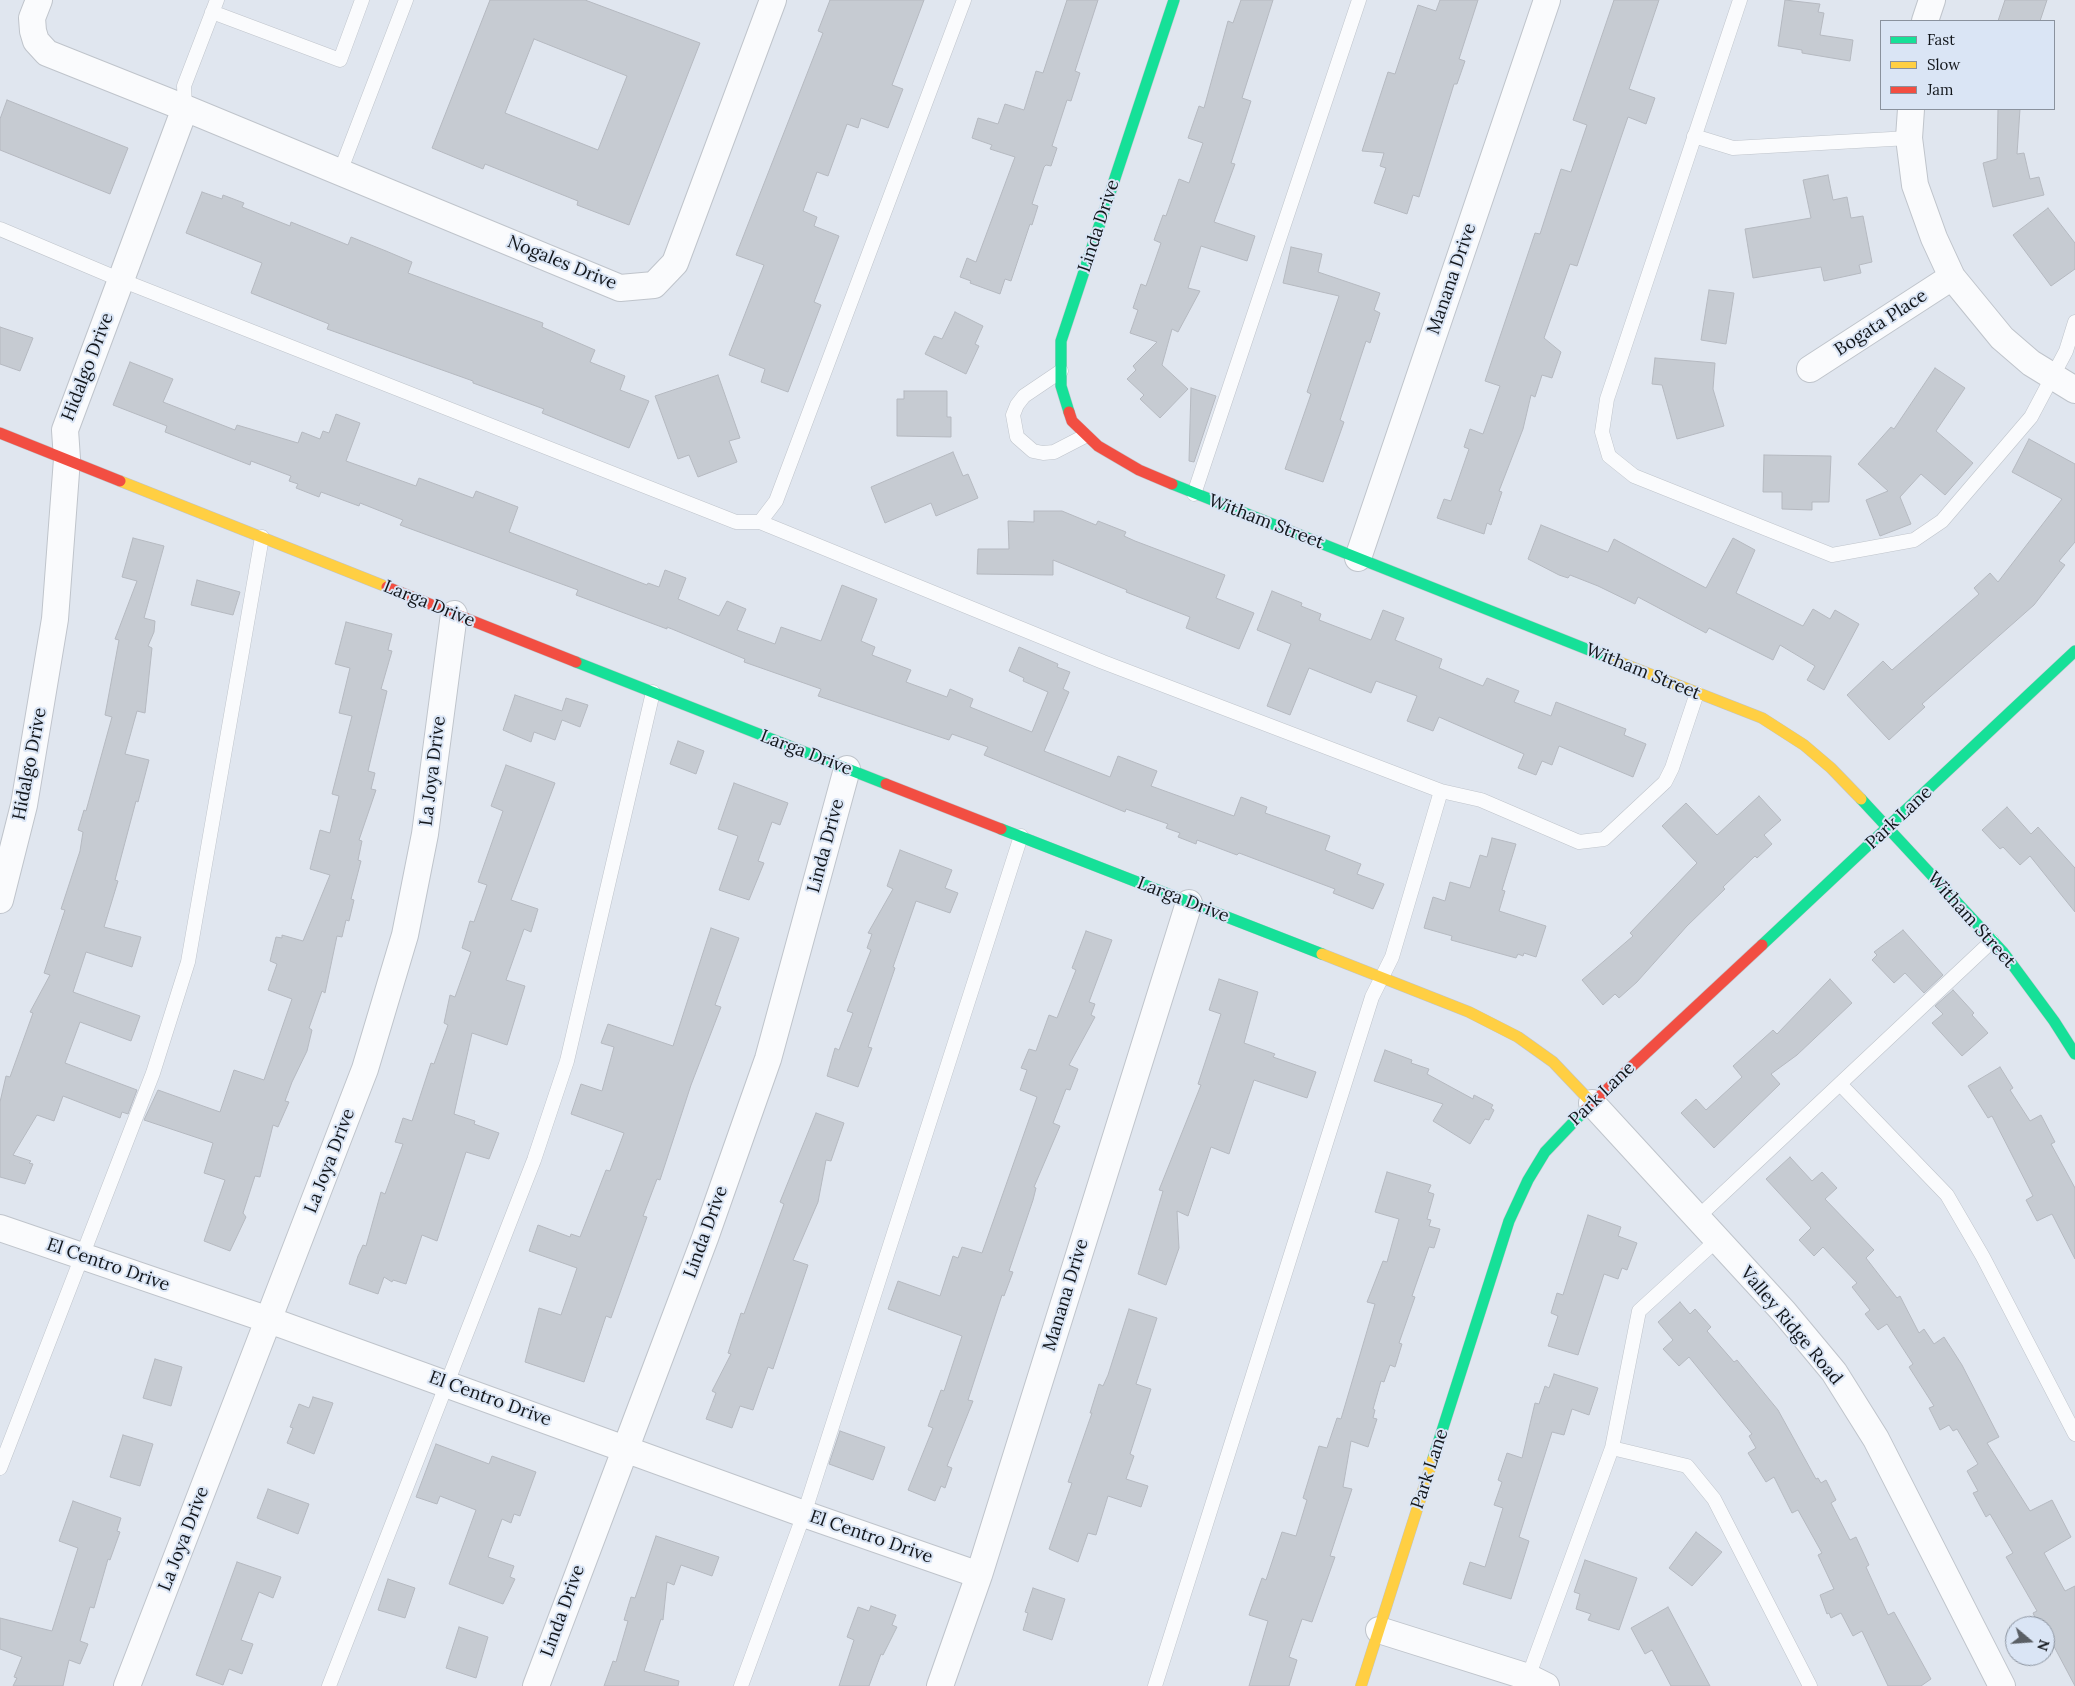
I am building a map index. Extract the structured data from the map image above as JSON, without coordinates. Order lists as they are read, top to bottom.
{
  "streets": {
    "street": [
      "Linda Drive",
      "Nogales Drive",
      "Manana Drive",
      "Bogata Place",
      "Hidalgo Drive",
      "Witham Street",
      "Larga Drive",
      "La Joya Drive",
      "Park Lane",
      "El Centro Drive",
      "Valley Ridge Road"
    ]
  },
  "crossings": [
    ["Linda Drive", "Witham Street"],
    ["Linda Drive", "Larga Drive"],
    ["Linda Drive", "El Centro Drive"],
    ["Nogales Drive", "Hidalgo Drive"],
    ["Manana Drive", "Witham Street"],
    ["Manana Drive", "Larga Drive"],
    ["Manana Drive", "El Centro Drive"],
    ["Hidalgo Drive", "Larga Drive"],
    ["Witham Street", "Park Lane"],
    ["Larga Drive", "La Joya Drive"],
    ["Larga Drive", "Park Lane"],
    ["Larga Drive", "Valley Ridge Road"],
    ["La Joya Drive", "El Centro Drive"],
    ["Park Lane", "Valley Ridge Road"]
  ],
  "legend": ["Fast", "Slow", "Jam"],
  "north": "right"
}
